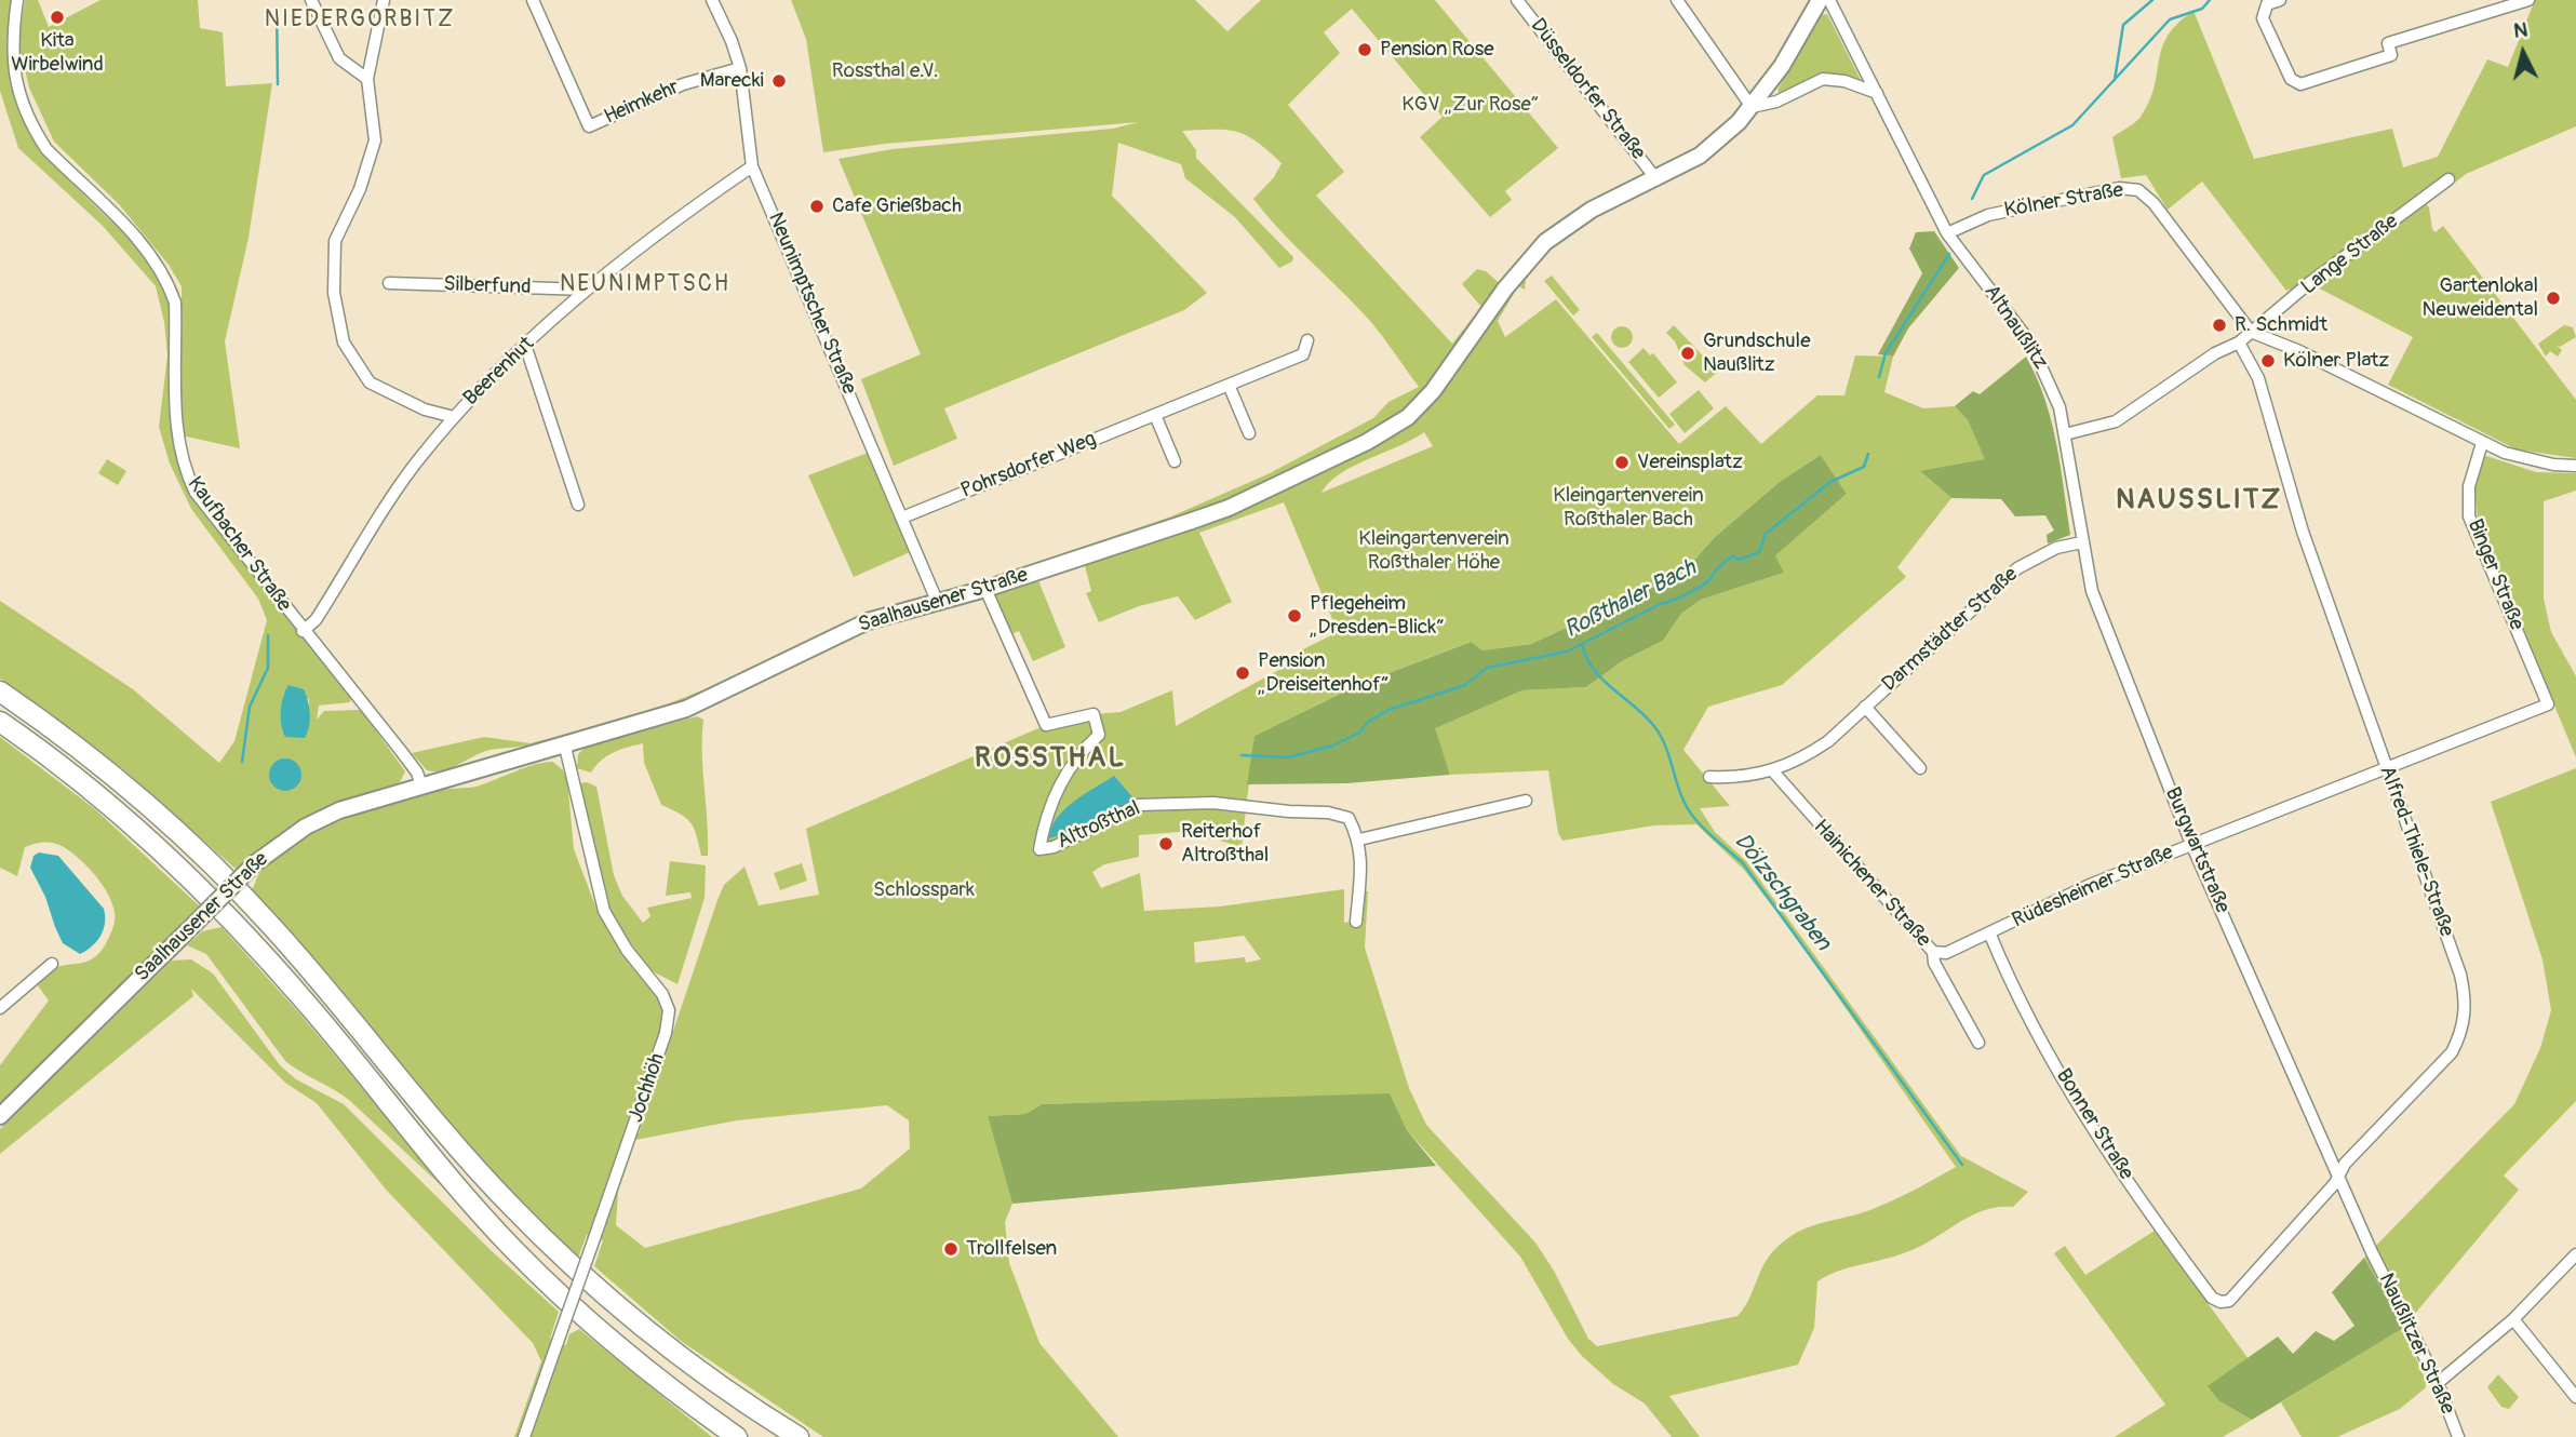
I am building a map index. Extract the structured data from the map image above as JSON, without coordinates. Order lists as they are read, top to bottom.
{
  "streets": {
    "street": [
      "Düsseldorfer Straße",
      "Heimkehr",
      "Kölner Straße",
      "Lange Straße",
      "Silberfund",
      "Neunimptscher Straße",
      "Altnaußlitz",
      "Beerenhut",
      "Pohrsdorfer Weg",
      "Kaufbacher Straße",
      "Binger Straße",
      "Saalhausener Straße",
      "Darmstädter Straße",
      "Altroßthal",
      "Burgwartstraße",
      "Alfred-Thiele-Straße",
      "Hainichener Straße",
      "Rüdesheimer Straße",
      "Jochhöh",
      "Bonner Straße",
      "Naußlitzer Straße"
    ]
  },
  "crossings": [
    ["Düsseldorfer Straße", "Saalhausener Straße"],
    ["Heimkehr", "Neunimptscher Straße"],
    ["Kölner Straße", "Lange Straße"],
    ["Kölner Straße", "Altnaußlitz"],
    ["Silberfund", "Beerenhut"],
    ["Neunimptscher Straße", "Beerenhut"],
    ["Neunimptscher Straße", "Pohrsdorfer Weg"],
    ["Neunimptscher Straße", "Saalhausener Straße"],
    ["Altnaußlitz", "Burgwartstraße"],
    ["Beerenhut", "Kaufbacher Straße"],
    ["Kaufbacher Straße", "Saalhausener Straße"],
    ["Binger Straße", "Rüdesheimer Straße"],
    ["Saalhausener Straße", "Altroßthal"],
    ["Saalhausener Straße", "Jochhöh"],
    ["Darmstädter Straße", "Burgwartstraße"],
    ["Darmstädter Straße", "Hainichener Straße"],
    ["Burgwartstraße", "Alfred-Thiele-Straße"],
    ["Burgwartstraße", "Rüdesheimer Straße"],
    ["Burgwartstraße", "Naußlitzer Straße"],
    ["Alfred-Thiele-Straße", "Rüdesheimer Straße"],
    ["Alfred-Thiele-Straße", "Bonner Straße"],
    ["Hainichener Straße", "Rüdesheimer Straße"],
    ["Rüdesheimer Straße", "Bonner Straße"]
  ],
  "districts": [
    "NIEDERGORBITZ",
    "NEUNIMPTSCH",
    "NAUSSLITZ",
    "ROSSTHAL"
  ],
  "water": ["Roßthaler Bach", "Dölzschgraben"],
  "parks": [
    "Rossthal e.V.",
    "KGV „Zur Rose“",
    "Kleingartenverein Roßthaler Bach",
    "Kleingartenverein Roßthaler Höhe",
    "Schlosspark"
  ],
  "places": [
    "Kita Wirbelwind",
    "Pension Rose",
    "Marecki",
    "Cafe Grießbach",
    "Gartenlokal Neuweidental",
    "R. Schmidt",
    "Grundschule Naußlitz",
    "Kölner Platz",
    "Vereinsplatz",
    "Pflegeheim „Dresden-Blick“",
    "Pension „Dreiseitenhof“",
    "Reiterhof Altroßthal",
    "Trollfelsen"
  ],
  "north": "top"
}
